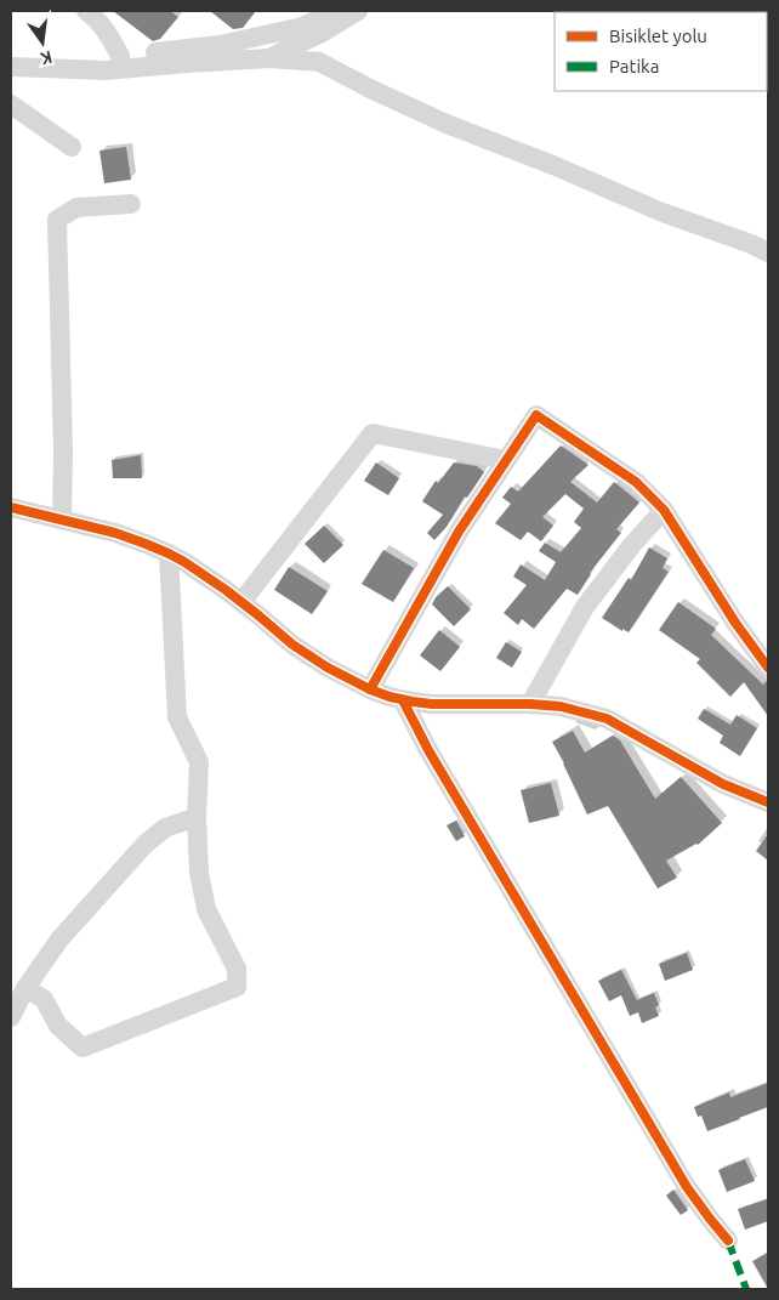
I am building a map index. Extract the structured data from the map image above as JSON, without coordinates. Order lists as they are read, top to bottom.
{
  "legend": ["Bisiklet yolu", "Patika"],
  "north": "bottom"
}
